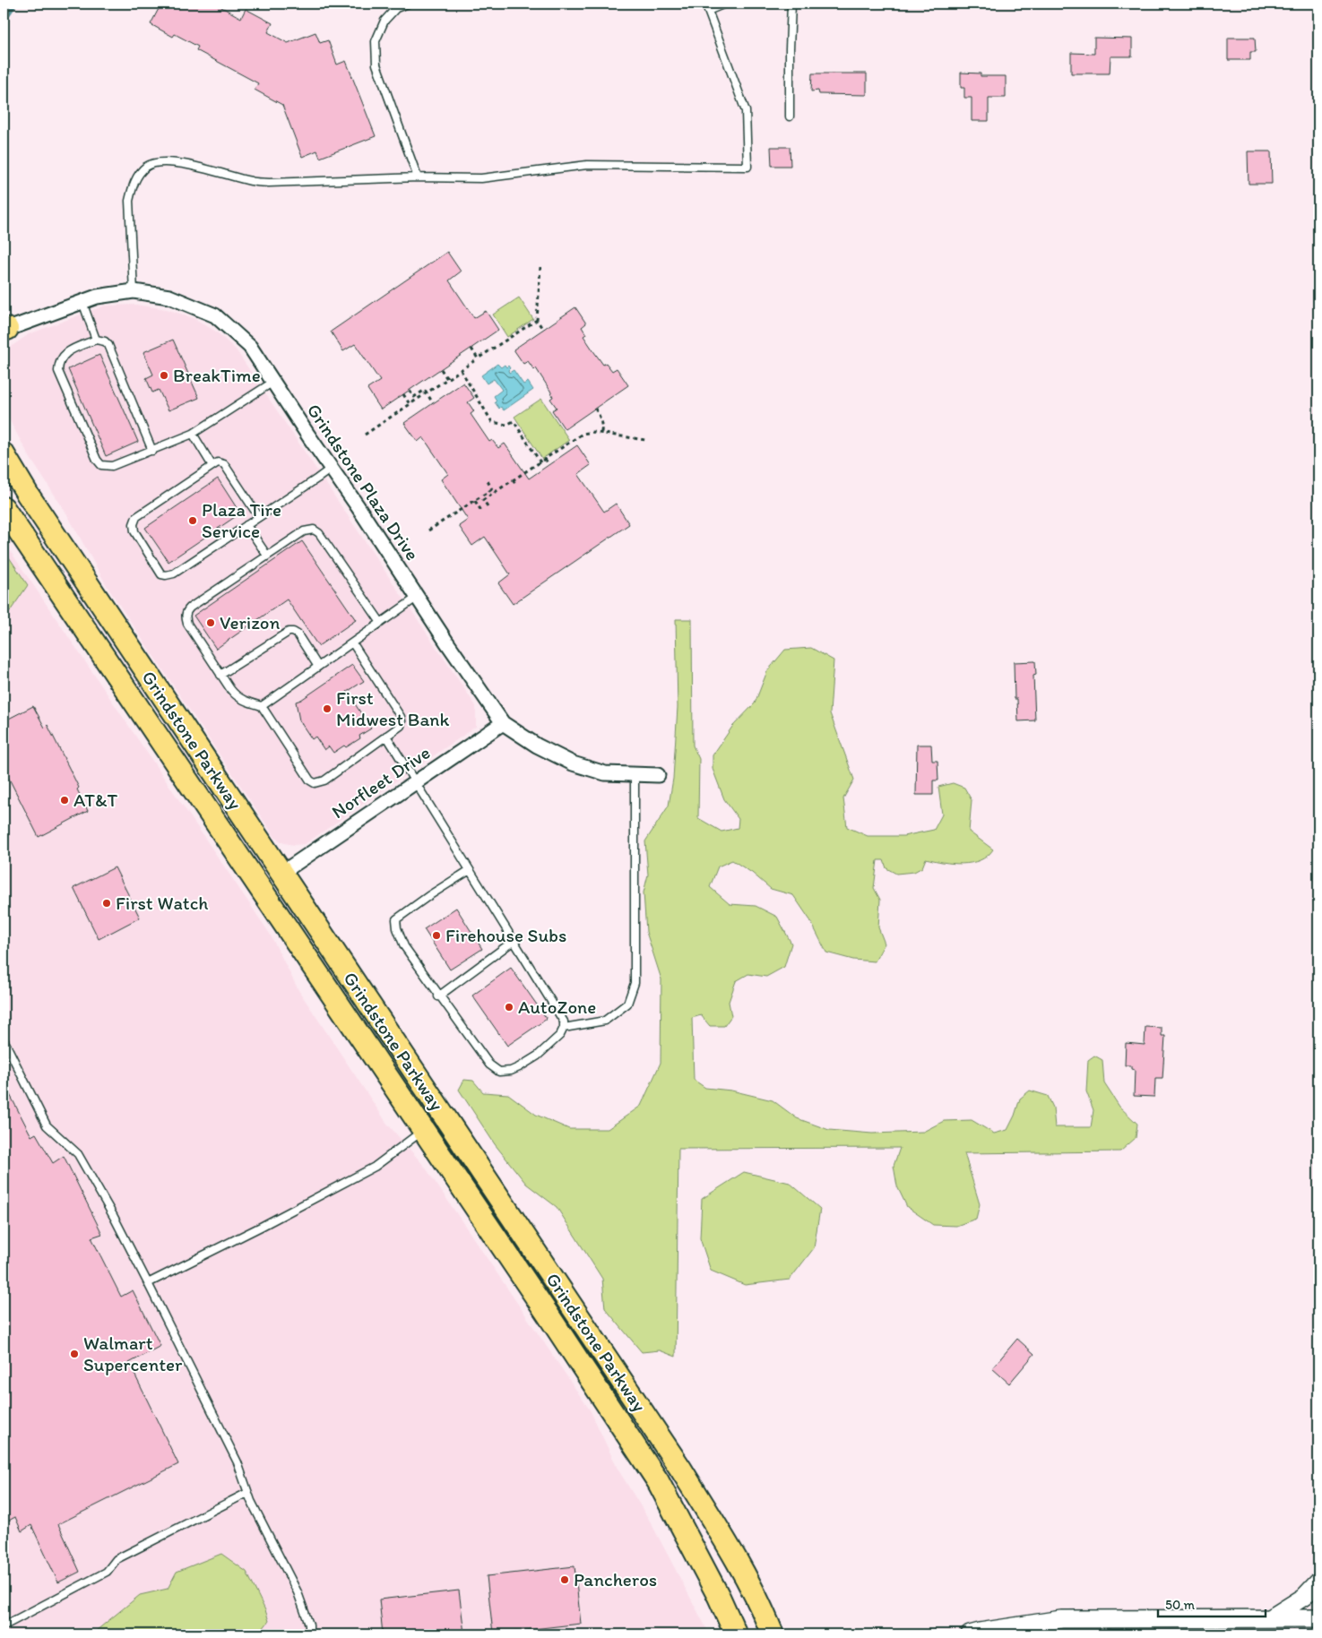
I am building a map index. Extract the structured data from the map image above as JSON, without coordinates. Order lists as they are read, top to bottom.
{
  "streets": {
    "main road": ["Grindstone Parkway"],
    "street": ["Grindstone Plaza Drive", "Norfleet Drive"]
  },
  "crossings": [
    ["Grindstone Plaza Drive", "Norfleet Drive"],
    ["Grindstone Parkway", "Norfleet Drive"]
  ],
  "places": [
    "BreakTime",
    "Plaza Tire Service",
    "Verizon",
    "First Midwest Bank",
    "AT&T",
    "First Watch",
    "Firehouse Subs",
    "AutoZone",
    "Walmart Supercenter",
    "Pancheros"
  ],
  "scale_bar": "50 m"
}
